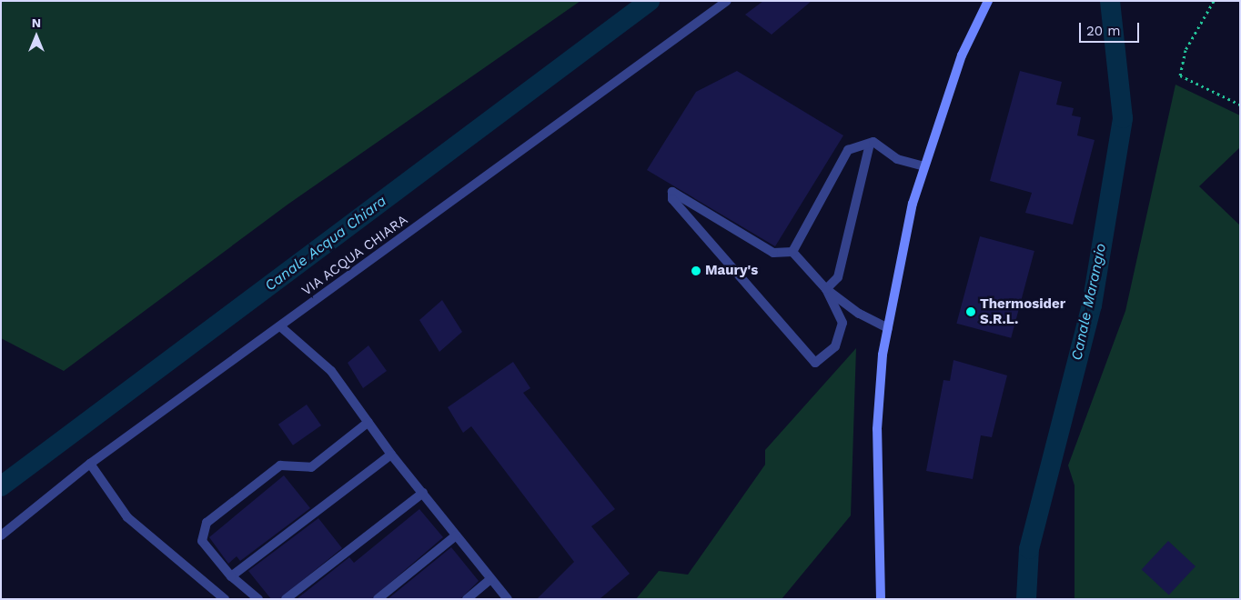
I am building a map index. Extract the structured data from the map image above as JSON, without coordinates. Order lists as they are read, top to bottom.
{
  "streets": {
    "street": ["VIA ACQUA CHIARA"]
  },
  "water": ["Canale Acqua Chiara", "Canale Marangio"],
  "places": ["Maury's", "Thermosider S.R.L."],
  "scale_bar": "20 m",
  "north": "top"
}
